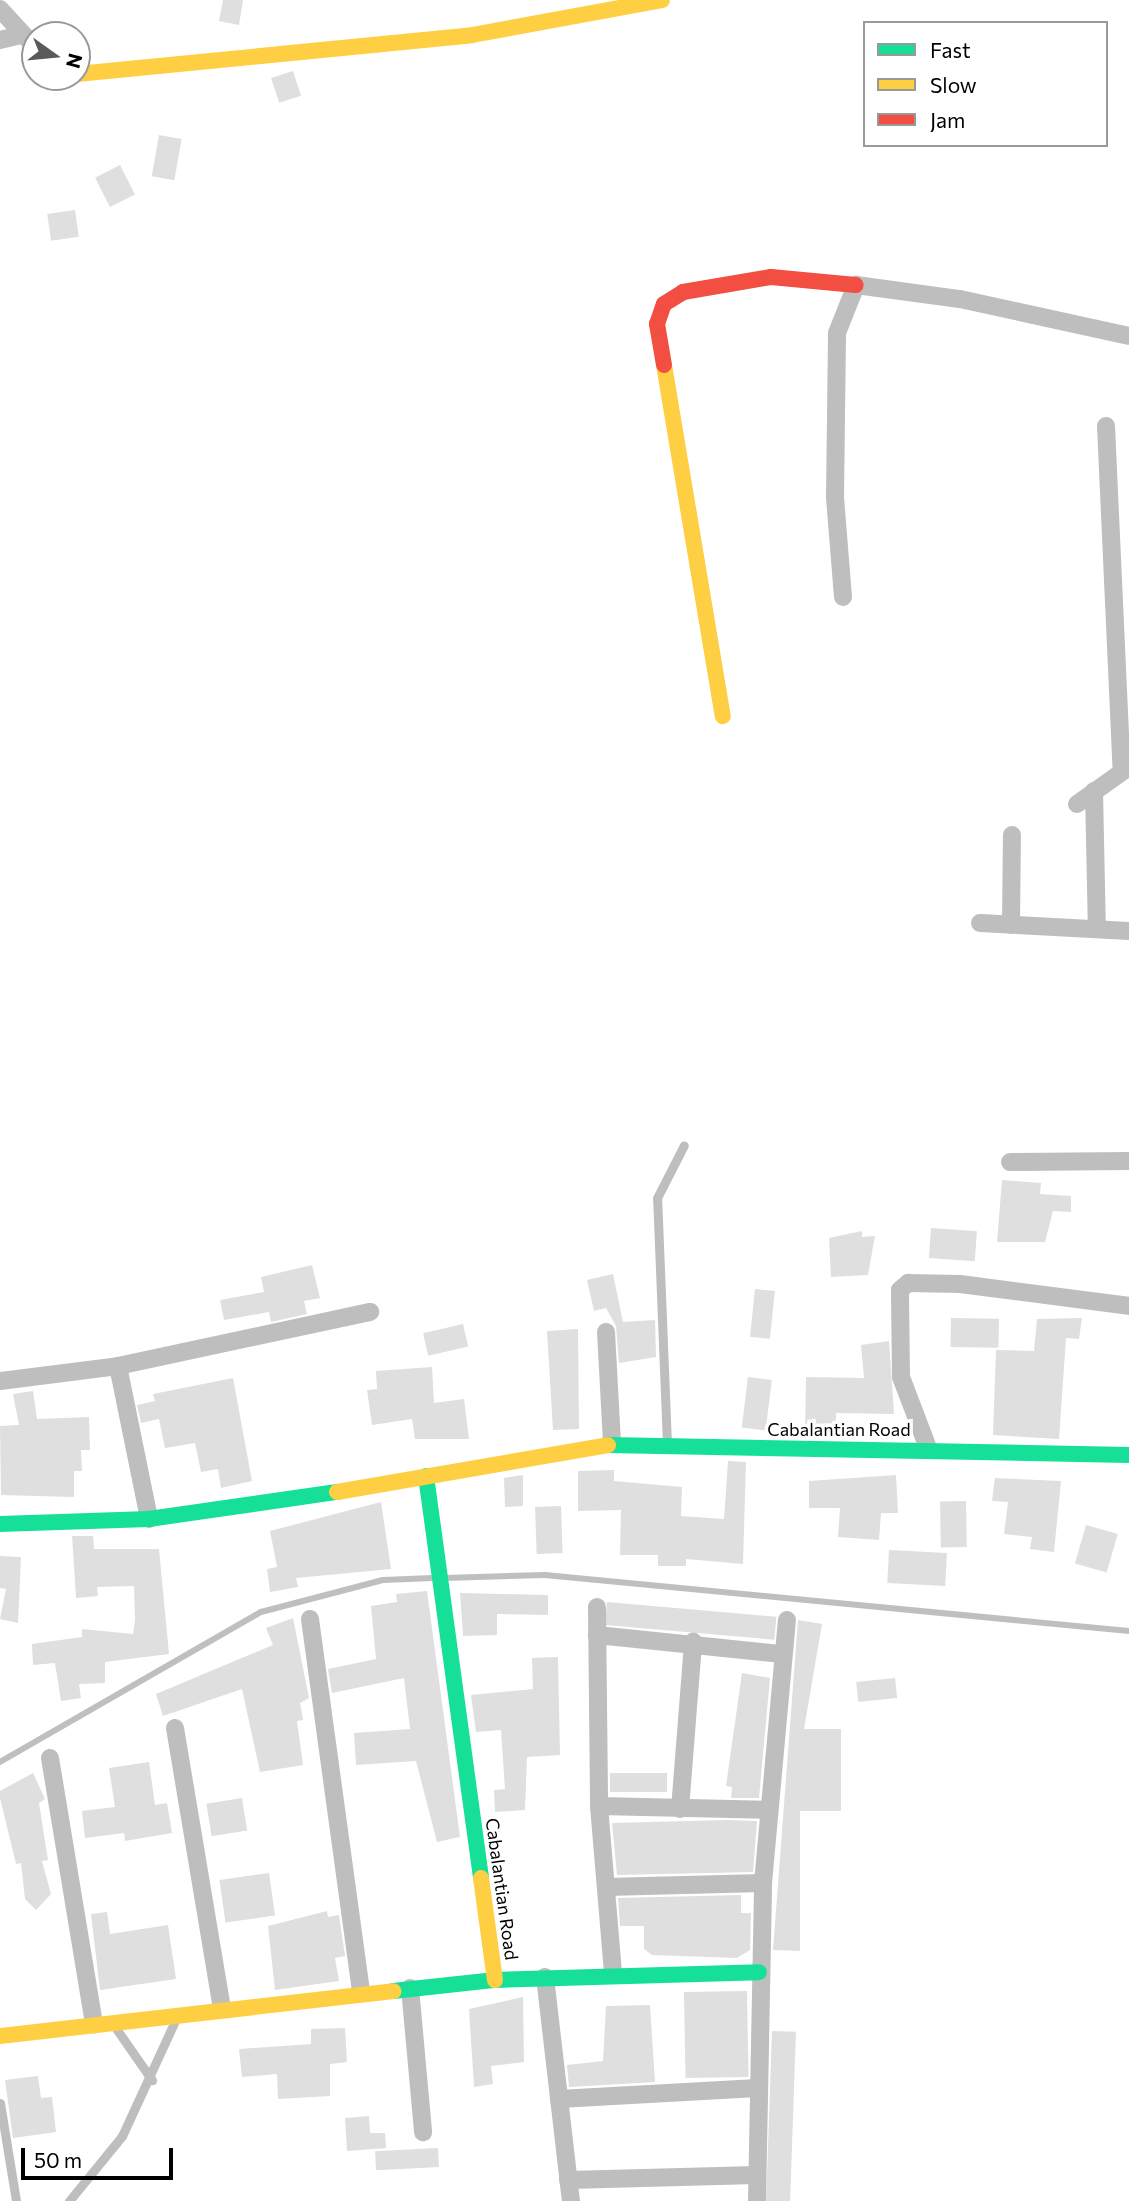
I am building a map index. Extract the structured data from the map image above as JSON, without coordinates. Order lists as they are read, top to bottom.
{
  "streets": {
    "street": ["Cabalantian Road"]
  },
  "legend": ["Fast", "Slow", "Jam"],
  "scale_bar": "50 m",
  "north": "right"
}
